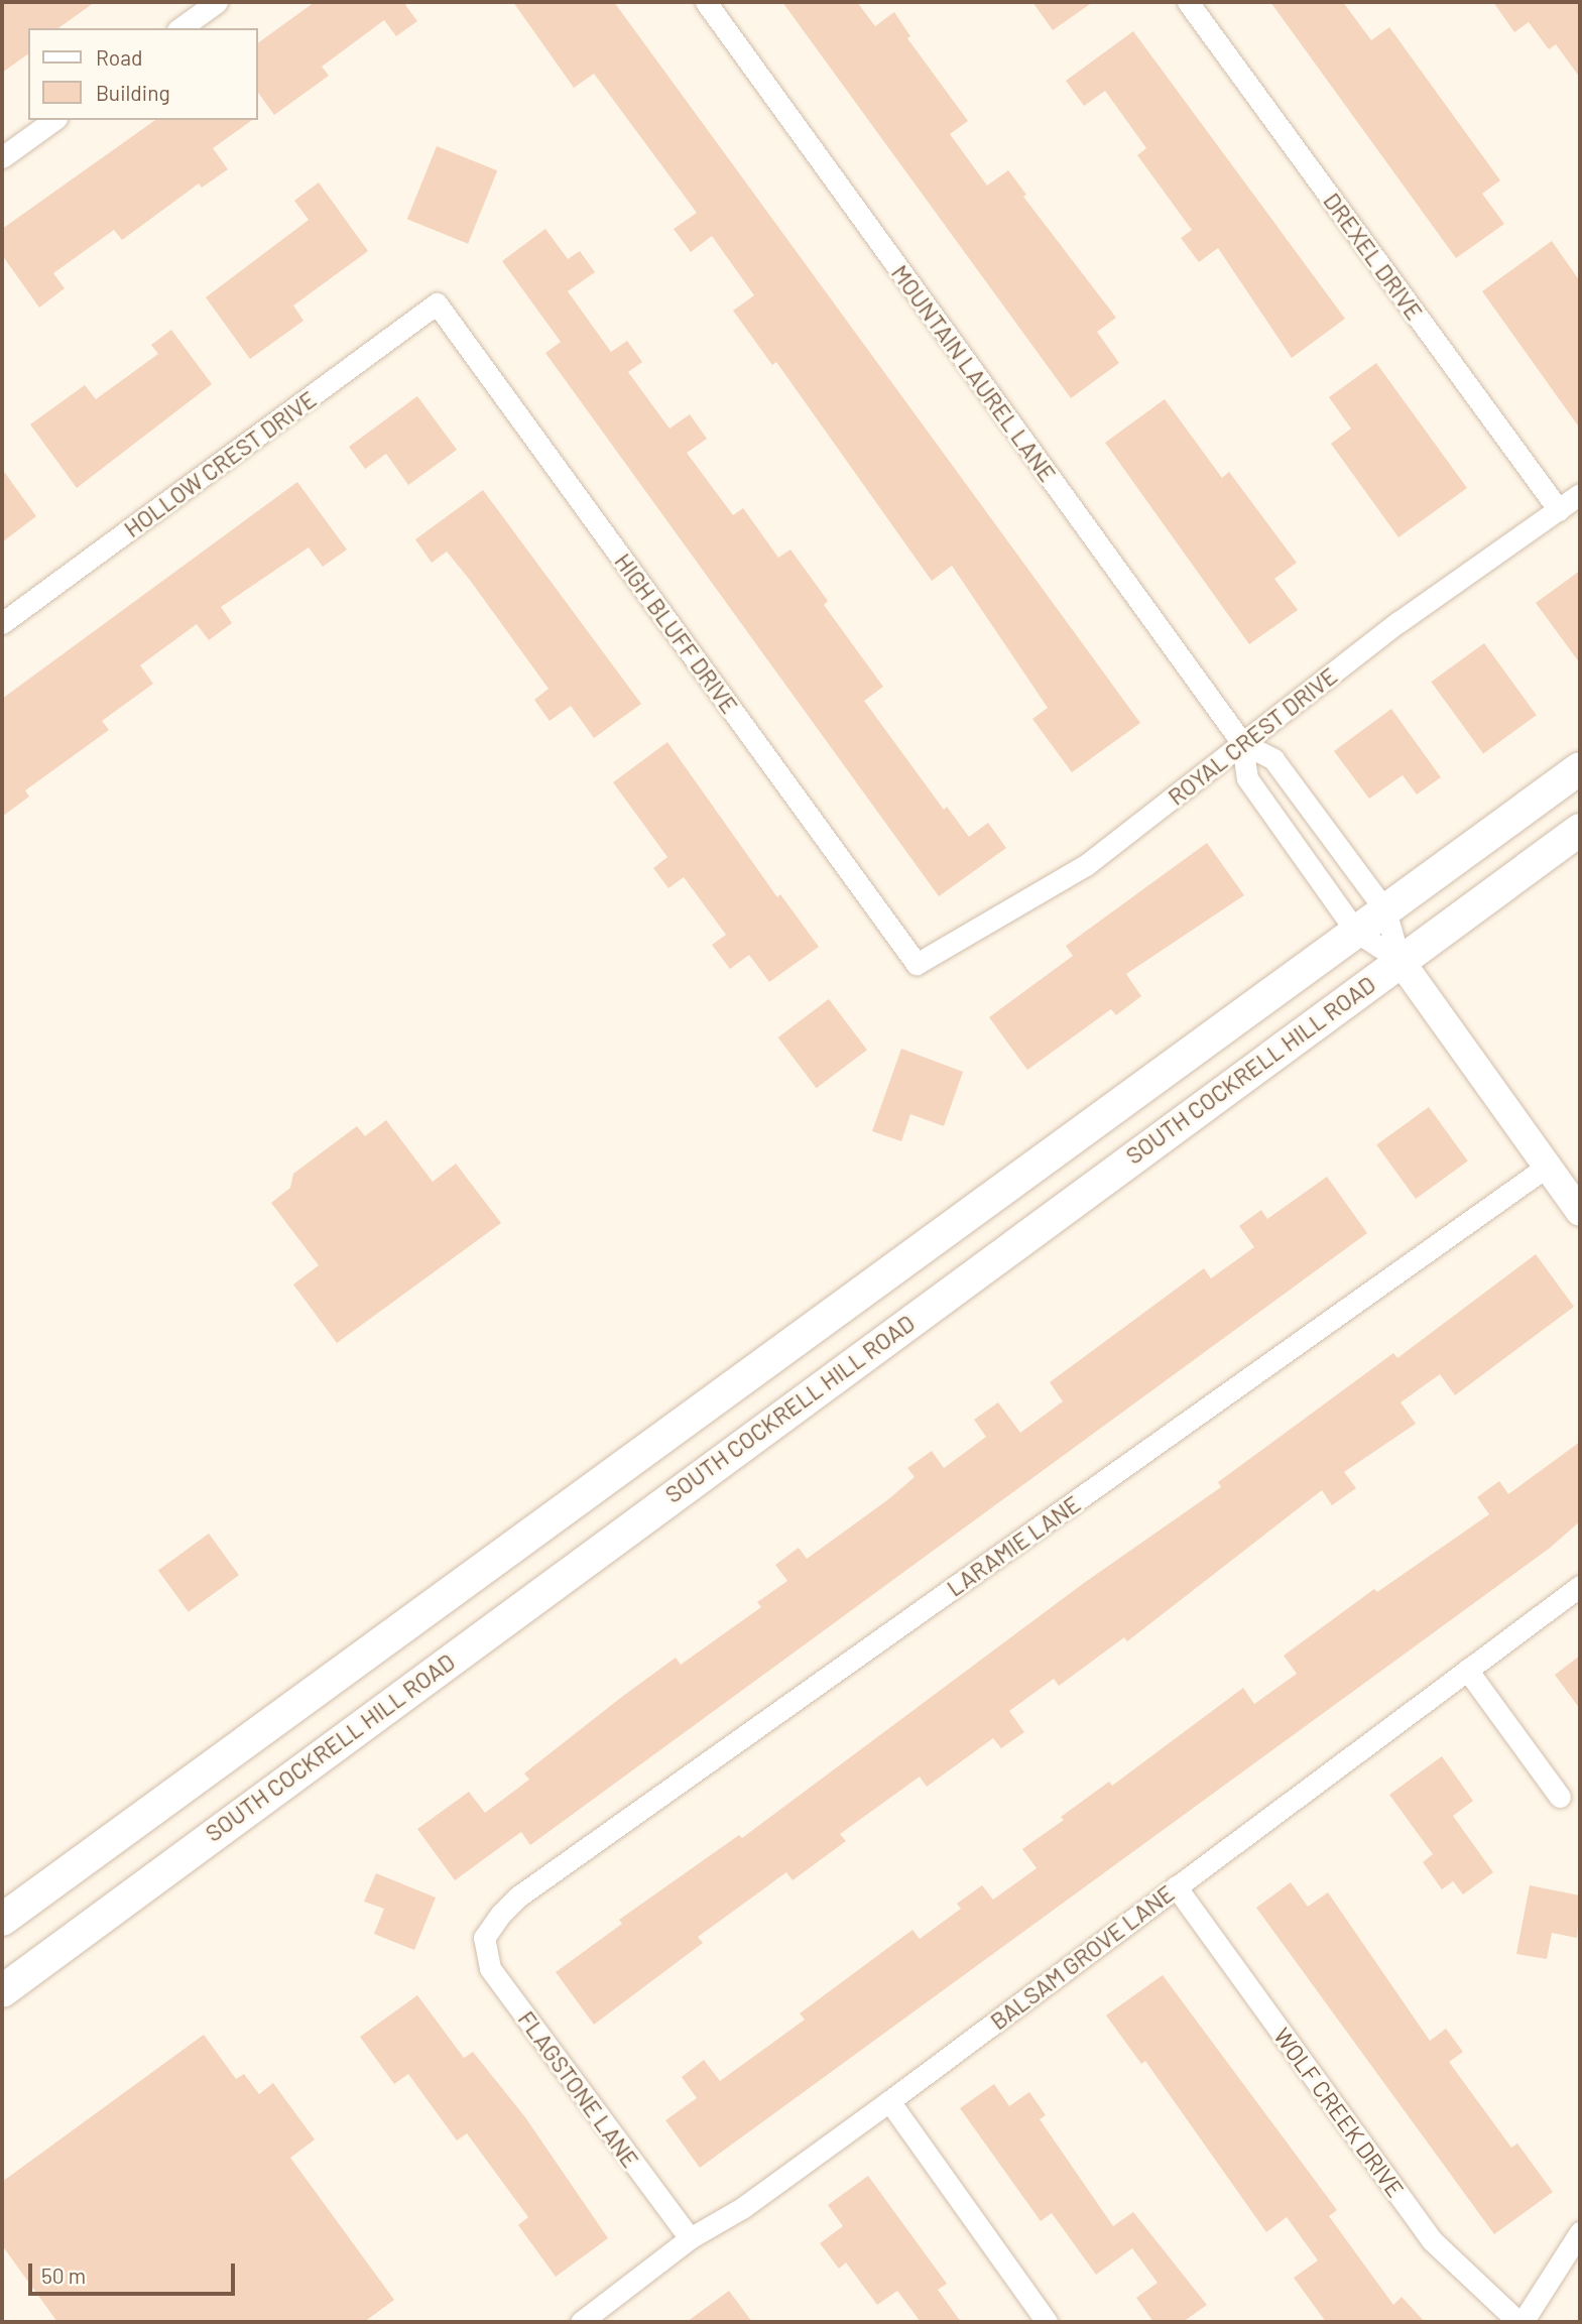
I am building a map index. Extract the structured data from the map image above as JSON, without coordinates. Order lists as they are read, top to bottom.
{
  "streets": {
    "main road": ["SOUTH COCKRELL HILL ROAD"],
    "street": [
      "DREXEL DRIVE",
      "MOUNTAIN LAUREL LANE",
      "HOLLOW CREST DRIVE",
      "HIGH BLUFF DRIVE",
      "ROYAL CREST DRIVE",
      "LARAMIE LANE",
      "BALSAM GROVE LANE",
      "FLAGSTONE LANE",
      "WOLF CREEK DRIVE"
    ]
  },
  "crossings": [
    ["DREXEL DRIVE", "ROYAL CREST DRIVE"],
    ["MOUNTAIN LAUREL LANE", "ROYAL CREST DRIVE"],
    ["MOUNTAIN LAUREL LANE", "SOUTH COCKRELL HILL ROAD"],
    ["MOUNTAIN LAUREL LANE", "LARAMIE LANE"],
    ["HOLLOW CREST DRIVE", "HIGH BLUFF DRIVE"],
    ["HIGH BLUFF DRIVE", "ROYAL CREST DRIVE"],
    ["LARAMIE LANE", "FLAGSTONE LANE"],
    ["BALSAM GROVE LANE", "FLAGSTONE LANE"],
    ["BALSAM GROVE LANE", "WOLF CREEK DRIVE"]
  ],
  "legend": ["Road", "Building"],
  "scale_bar": "50 m"
}
